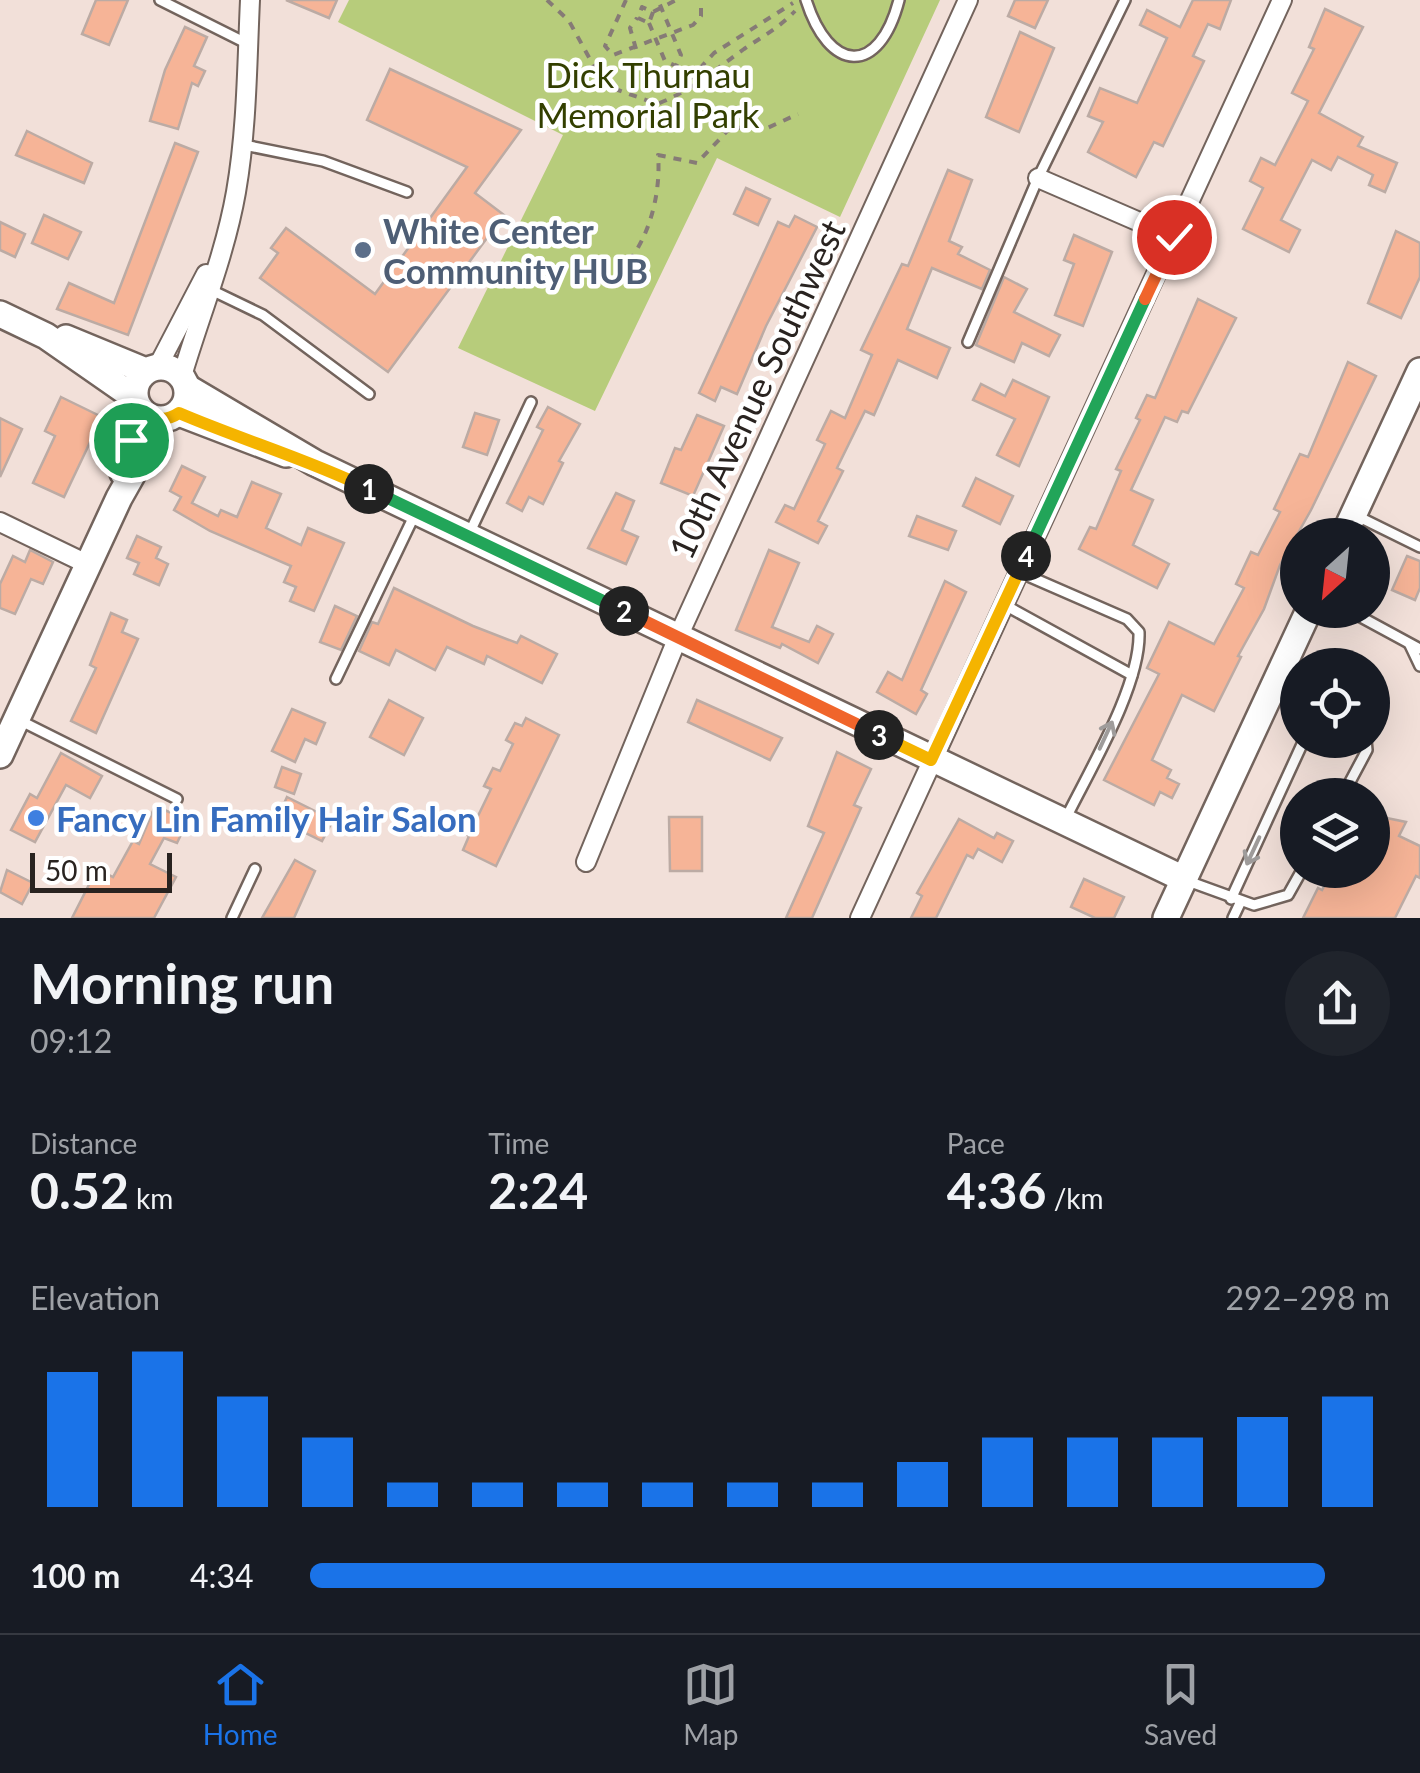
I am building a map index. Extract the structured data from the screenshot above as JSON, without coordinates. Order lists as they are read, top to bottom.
{
  "streets": {
    "street": ["10th Avenue Southwest"]
  },
  "parks": ["Dick Thurnau Memorial Park"],
  "places": ["White Center Community HUB", "Fancy Lin Family Hair Salon"],
  "scale_bar": "50 m",
  "north": "bottom left",
  "page": {
    "pins": [
      "1",
      "4",
      "2",
      "3"
    ],
    "scale": "50 m",
    "heading": ["Morning run", "09:12"],
    "stats": [
      ["Distance", "0.52 km"],
      ["Time", "2:24"],
      ["Pace", "4:36 /km"]
    ],
    "chart": ["Elevation", "292–298 m"],
    "list": [
      {
        "name": "100 m",
        "note": "4:34"
      }
    ],
    "tabs": ["Home", "Map", "Saved"]
  }
}
